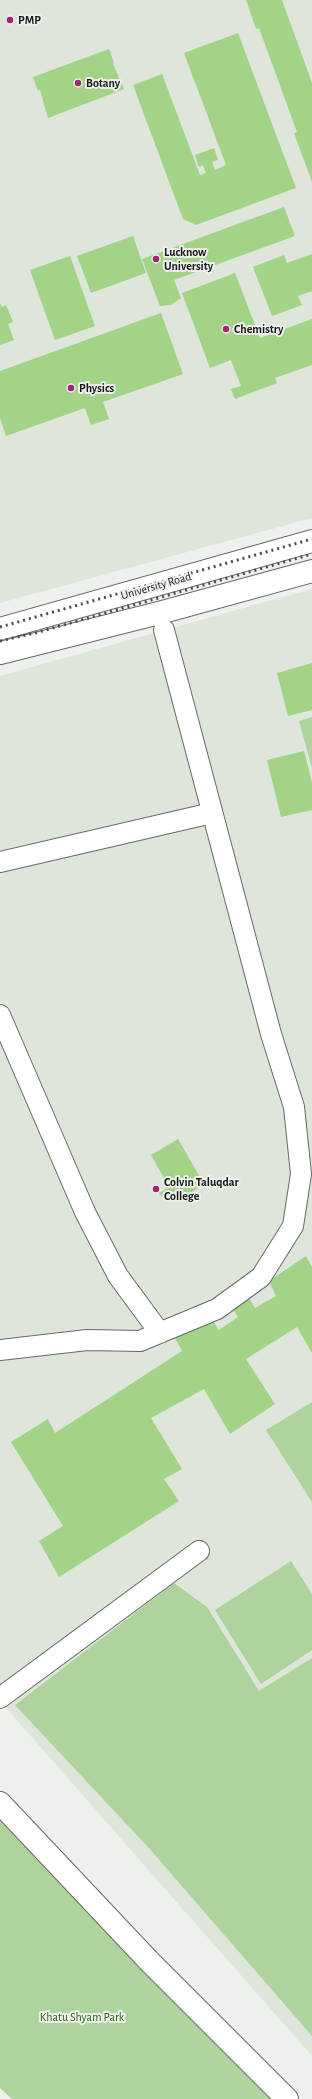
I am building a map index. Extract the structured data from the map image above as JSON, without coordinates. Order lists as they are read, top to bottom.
{
  "streets": {
    "main road": ["University Road"]
  },
  "parks": ["Khatu Shyam Park"],
  "places": [
    "PMP",
    "Botany",
    "Lucknow University",
    "Chemistry",
    "Physics",
    "Colvin Taluqdar College"
  ]
}
